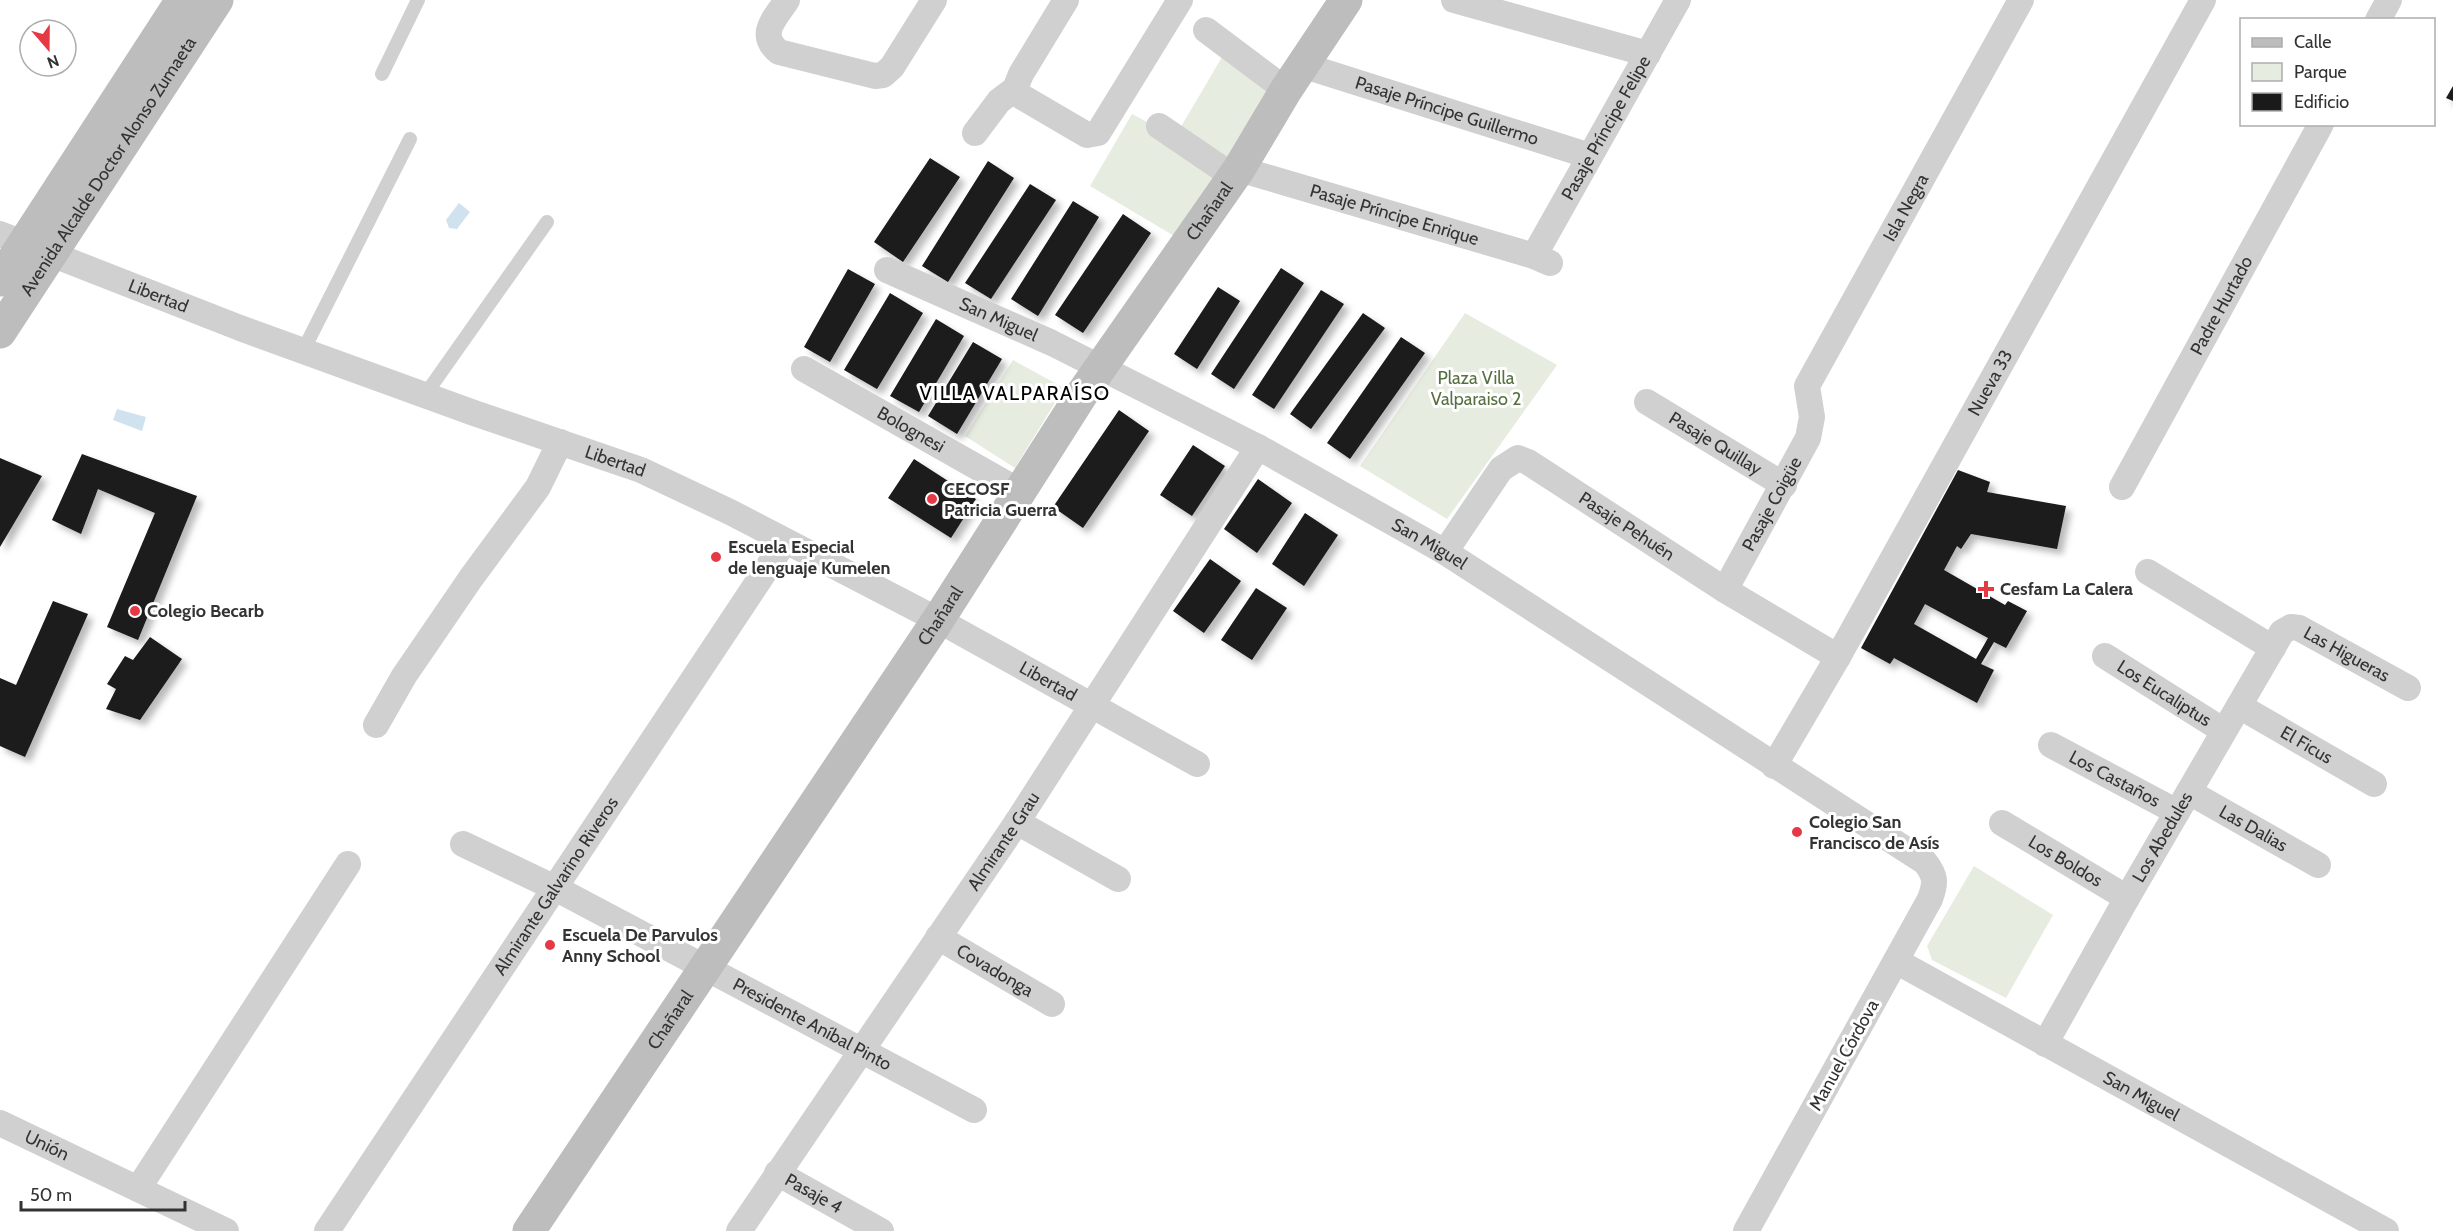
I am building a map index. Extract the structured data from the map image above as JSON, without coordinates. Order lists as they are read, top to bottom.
{
  "streets": {
    "street": [
      "Pasaje Príncipe Guillermo",
      "Pasaje Príncipe Felipe",
      "Avenida Alcalde Doctor Alonso Zumaeta",
      "Isla Negra",
      "Chañaral",
      "Pasaje Príncipe Enrique",
      "Libertad",
      "Padre Hurtado",
      "San Miguel",
      "Nueva 33",
      "Bolognesi",
      "Pasaje Quillay",
      "Pasaje Coigüe",
      "Pasaje Pehuén",
      "Las Higueras",
      "Los Eucaliptus",
      "El Ficus",
      "Los Castaños",
      "Las Dalias",
      "Los Abedules",
      "Almirante Grau",
      "Los Boldos",
      "Almirante Galvarino Riveros",
      "Covadonga",
      "Presidente Aníbal Pinto",
      "Manuel Córdova",
      "Unión",
      "Pasaje 4"
    ]
  },
  "crossings": [
    ["Pasaje Príncipe Guillermo", "Pasaje Príncipe Felipe"],
    ["Pasaje Príncipe Guillermo", "Chañaral"],
    ["Pasaje Príncipe Felipe", "Pasaje Príncipe Enrique"],
    ["Avenida Alcalde Doctor Alonso Zumaeta", "Libertad"],
    ["Isla Negra", "Pasaje Coigüe"],
    ["Chañaral", "Pasaje Príncipe Enrique"],
    ["Chañaral", "Libertad"],
    ["Chañaral", "San Miguel"],
    ["Chañaral", "Bolognesi"],
    ["Chañaral", "Presidente Aníbal Pinto"],
    ["Libertad", "Almirante Grau"],
    ["Libertad", "Almirante Galvarino Riveros"],
    ["San Miguel", "Nueva 33"],
    ["San Miguel", "Pasaje Pehuén"],
    ["San Miguel", "Los Abedules"],
    ["San Miguel", "Almirante Grau"],
    ["San Miguel", "Manuel Córdova"],
    ["Nueva 33", "Pasaje Pehuén"],
    ["Pasaje Quillay", "Pasaje Coigüe"],
    ["Pasaje Coigüe", "Pasaje Pehuén"],
    ["Las Higueras", "Los Abedules"],
    ["Los Eucaliptus", "Los Abedules"],
    ["El Ficus", "Los Abedules"],
    ["Los Castaños", "Las Dalias"],
    ["Los Castaños", "Los Abedules"],
    ["Las Dalias", "Los Abedules"],
    ["Los Abedules", "Los Boldos"],
    ["Almirante Grau", "Covadonga"],
    ["Almirante Grau", "Presidente Aníbal Pinto"],
    ["Almirante Grau", "Pasaje 4"],
    ["Almirante Galvarino Riveros", "Presidente Aníbal Pinto"]
  ],
  "districts": ["VILLA VALPARAÍSO"],
  "parks": ["Plaza Villa Valparaiso 2"],
  "places": {
    "other": [
      "CECOSF Patricia Guerra",
      "Escuela Especial de lenguaje Kumelen",
      "Colegio Becarb",
      "Colegio San Francisco de Asís",
      "Escuela De Parvulos Anny School"
    ],
    "health": ["Cesfam La Calera"]
  },
  "legend": ["Calle", "Parque", "Edificio"],
  "scale_bar": "50 m",
  "north": "bottom"
}
